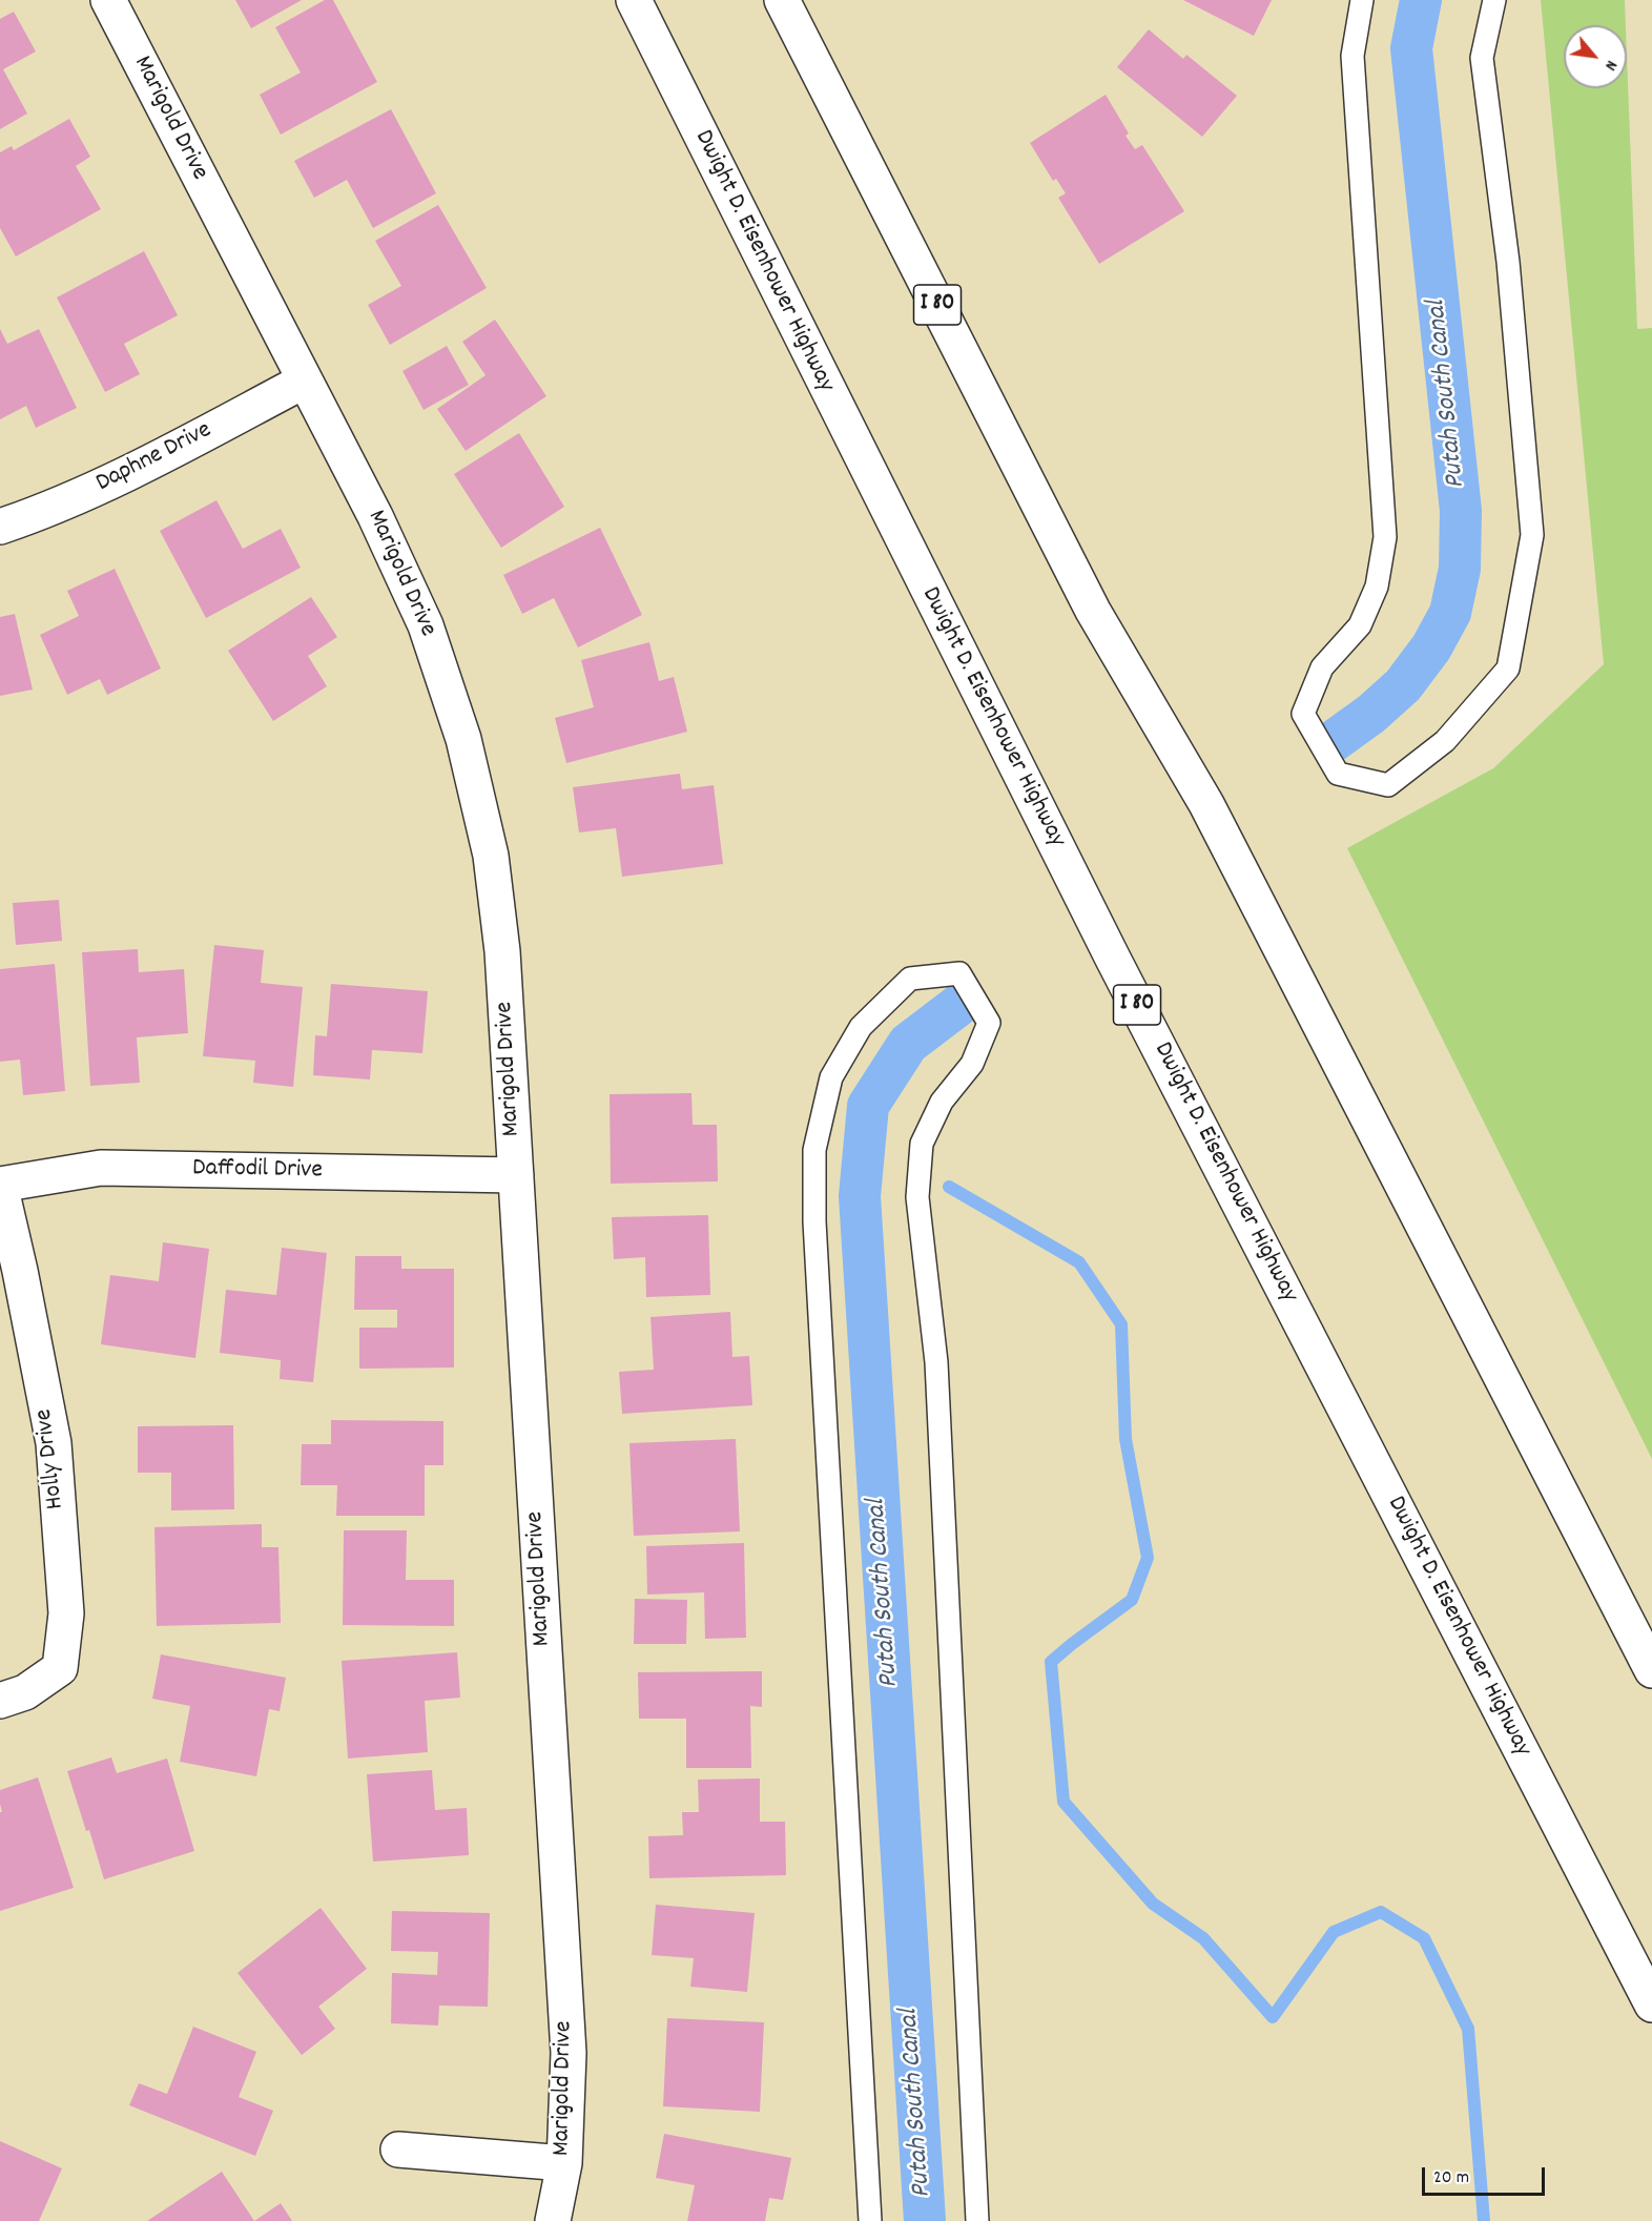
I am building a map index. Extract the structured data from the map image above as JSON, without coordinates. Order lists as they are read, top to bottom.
{
  "streets": {
    "main road": [
      "Marigold Drive",
      "Dwight D. Eisenhower Highway",
      "I 80",
      "Daphne Drive",
      "Daffodil Drive",
      "Holly Drive"
    ]
  },
  "crossings": [
    ["Marigold Drive", "Daphne Drive"],
    ["Marigold Drive", "Daffodil Drive"],
    ["Daffodil Drive", "Holly Drive"]
  ],
  "water": ["Putah South Canal"],
  "scale_bar": "20 m",
  "north": "bottom right"
}
